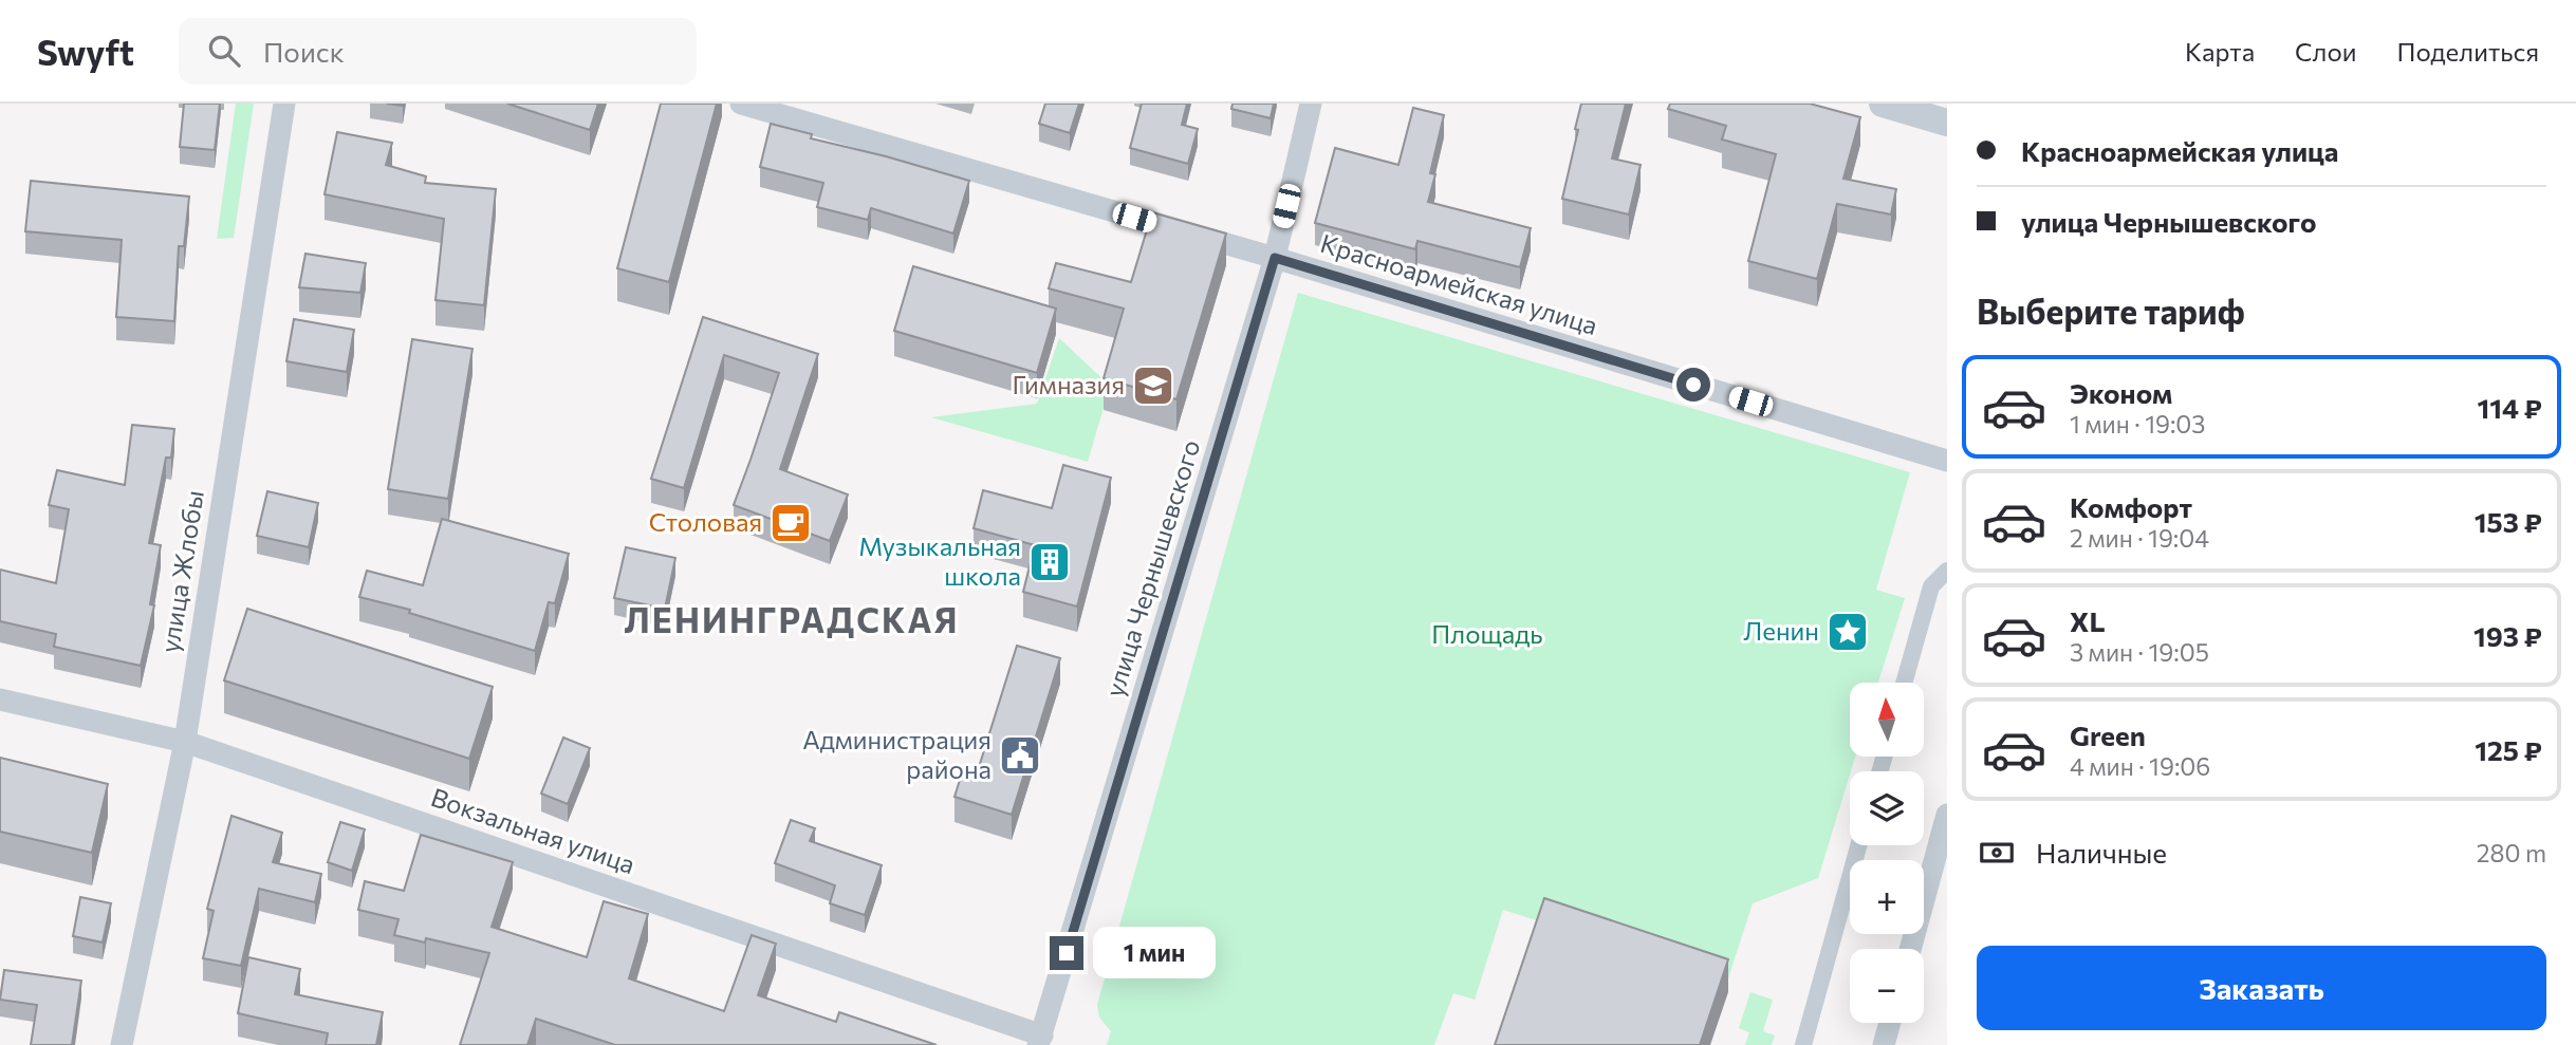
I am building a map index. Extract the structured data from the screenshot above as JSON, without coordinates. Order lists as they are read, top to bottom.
{
  "streets": {
    "street": [
      "Красноармейская улица",
      "улица Чернышевского",
      "улица Жлобы",
      "Вокзальная улица"
    ]
  },
  "crossings": [
    ["Красноармейская улица", "улица Чернышевского"],
    ["улица Чернышевского", "Вокзальная улица"],
    ["улица Жлобы", "Вокзальная улица"]
  ],
  "districts": ["ЛЕНИНГРАДСКАЯ"],
  "parks": ["Площадь"],
  "places": {
    "school or university": ["Гимназия"],
    "cafe": ["Столовая"],
    "building": ["Музыкальная школа"],
    "place": ["Ленин"],
    "public building": ["Администрация района"]
  },
  "north": "top",
  "page": {
    "header": "Swyft",
    "search": "Поиск",
    "nav": ["Карта", "Слои", "Поделиться"],
    "banner": ["Красноармейская улица", "улица Чернышевского"],
    "heading": "Выберите тариф",
    "list": [
      {
        "name": "Эконом",
        "note": "1 мин · 19:03",
        "value": "114 ₽"
      },
      {
        "name": "Комфорт",
        "note": "2 мин · 19:04",
        "value": "153 ₽"
      },
      {
        "name": "XL",
        "note": "3 мин · 19:05",
        "value": "193 ₽"
      },
      {
        "name": "Green",
        "note": "4 мин · 19:06",
        "value": "125 ₽"
      }
    ],
    "map_buttons": ["+", "−"],
    "pay": ["Наличные", "280 m"],
    "bubble": "1 мин",
    "buttons": "Заказать"
  }
}
